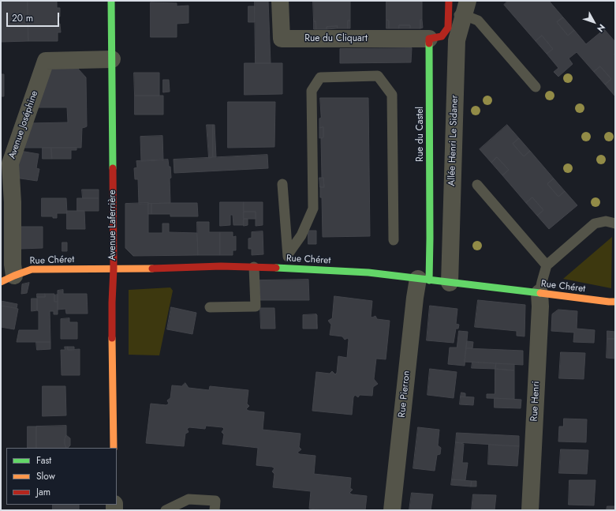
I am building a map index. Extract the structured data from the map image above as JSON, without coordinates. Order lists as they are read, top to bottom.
{
  "streets": {
    "street": [
      "Rue du Cliquart",
      "Avenue Joséphine",
      "Rue du Castel",
      "Allée Henri Le Sidaner",
      "Avenue Laferrière",
      "Rue Chéret",
      "Rue Pierron",
      "Rue Henri"
    ]
  },
  "crossings": [
    ["Rue du Cliquart", "Rue du Castel"],
    ["Avenue Joséphine", "Avenue Laferrière"],
    ["Avenue Joséphine", "Rue Chéret"],
    ["Rue du Castel", "Rue Chéret"],
    ["Rue du Castel", "Rue Pierron"],
    ["Allée Henri Le Sidaner", "Rue Chéret"],
    ["Avenue Laferrière", "Rue Chéret"],
    ["Rue Chéret", "Rue Pierron"],
    ["Rue Chéret", "Rue Henri"]
  ],
  "legend": ["Fast", "Slow", "Jam"],
  "scale_bar": "20 m",
  "north": "bottom right"
}
